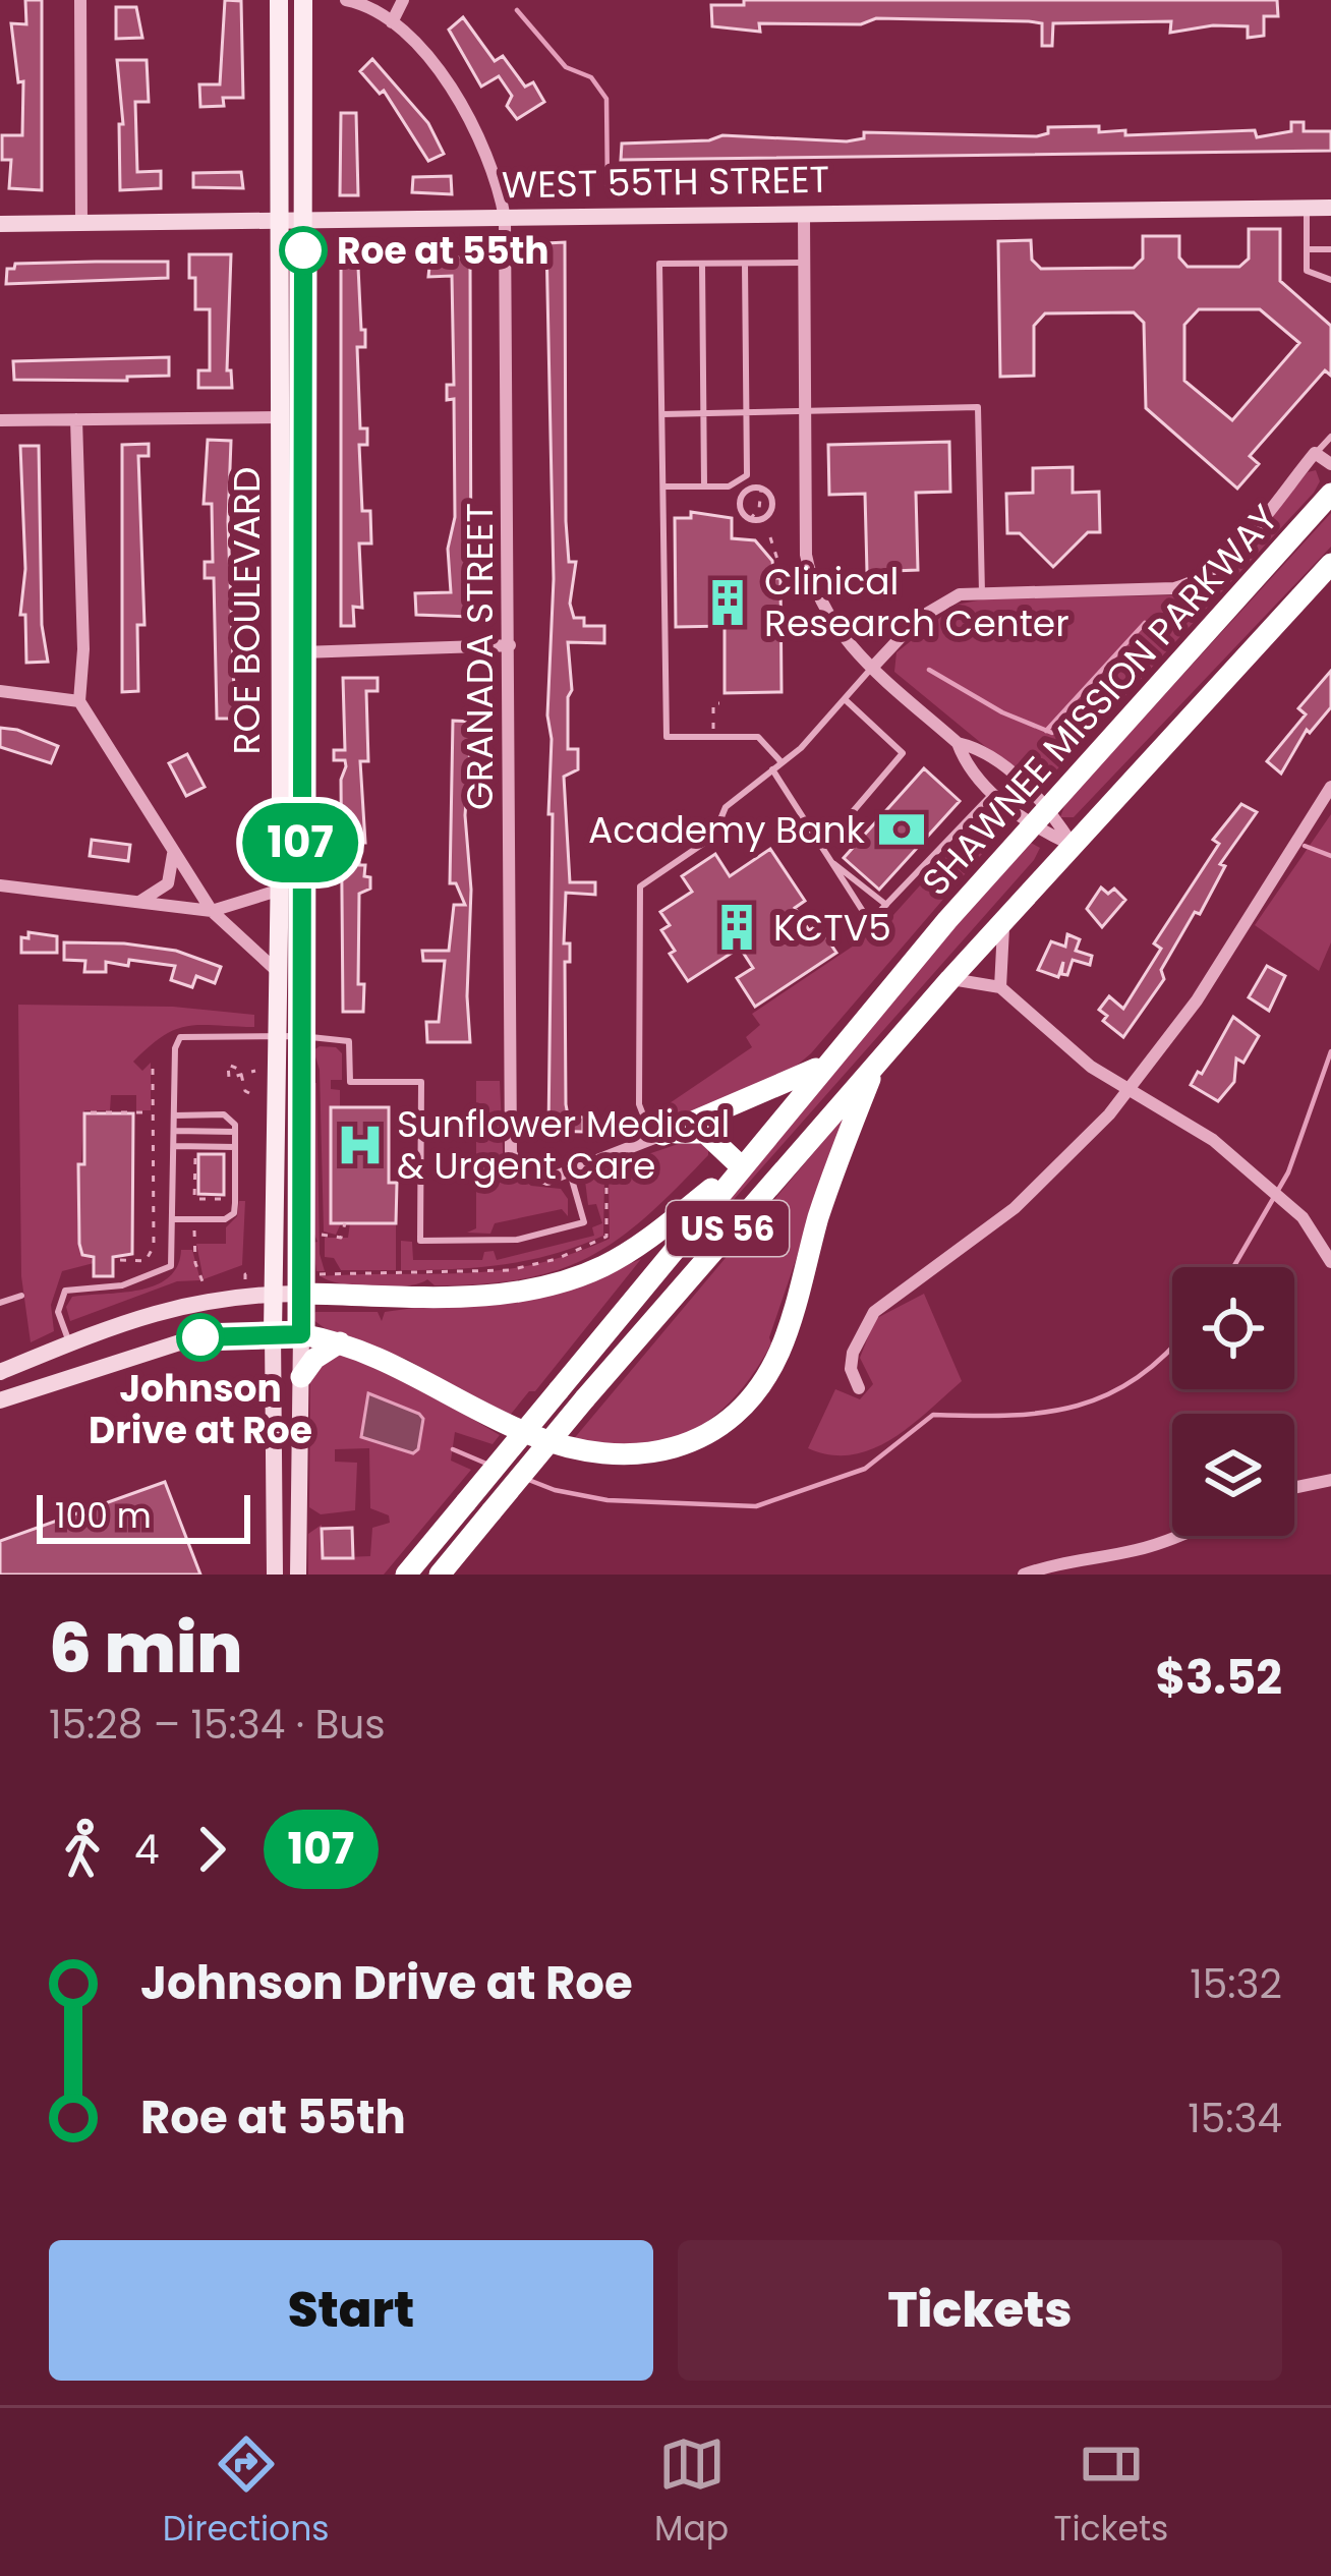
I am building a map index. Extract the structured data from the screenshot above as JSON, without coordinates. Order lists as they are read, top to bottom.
{
  "streets": {
    "highway": ["SHAWNEE MISSION PARKWAY", "US 56"],
    "main road": ["ROE BOULEVARD"],
    "street": ["WEST 55TH STREET", "GRANADA STREET"]
  },
  "crossings": [
    ["WEST 55TH STREET", "ROE BOULEVARD"],
    ["WEST 55TH STREET", "GRANADA STREET"]
  ],
  "places": {
    "other": ["Roe at 55th", "Johnson Drive at Roe"],
    "building": ["Clinical Research Center", "KCTV5"],
    "bank": ["Academy Bank"],
    "hospital": ["Sunflower Medical & Urgent Care"]
  },
  "lines": ["bus line 107"],
  "scale_bar": "100 m",
  "page": {
    "on_map": "107",
    "scale": "100 m",
    "heading": ["6 min", "15:28 – 15:34 · Bus", "$3.52"],
    "legs": ["4", "107"],
    "list": [
      {
        "name": "Johnson Drive at Roe",
        "value": "15:32"
      },
      {
        "name": "Roe at 55th",
        "value": "15:34"
      }
    ],
    "buttons": ["Start", "Tickets"],
    "tabs": ["Directions", "Map", "Tickets"]
  }
}
